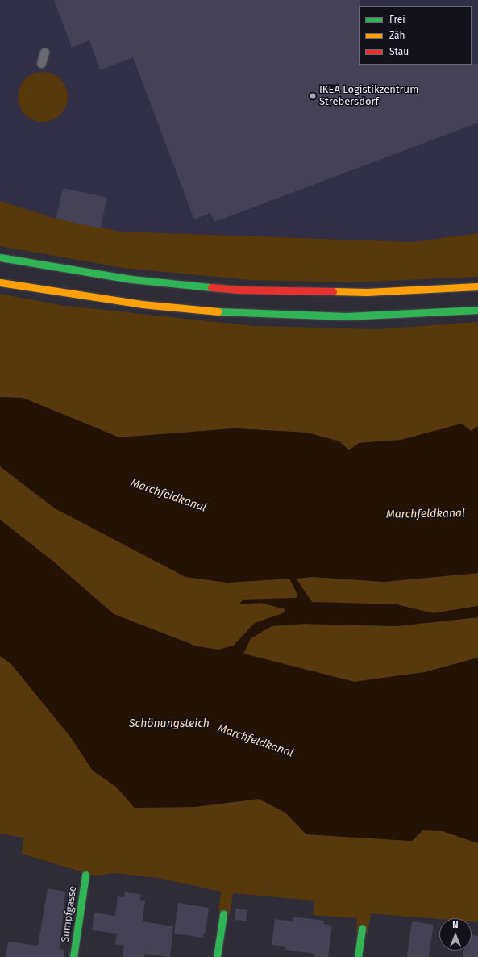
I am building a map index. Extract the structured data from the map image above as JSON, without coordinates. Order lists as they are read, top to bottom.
{
  "streets": {
    "main road": ["Sumpfgasse"]
  },
  "water": ["Marchfeldkanal", "Schönungsteich"],
  "places": ["IKEA Logistikzentrum Strebersdorf"],
  "legend": ["Frei", "Zäh", "Stau"],
  "north": "top"
}
